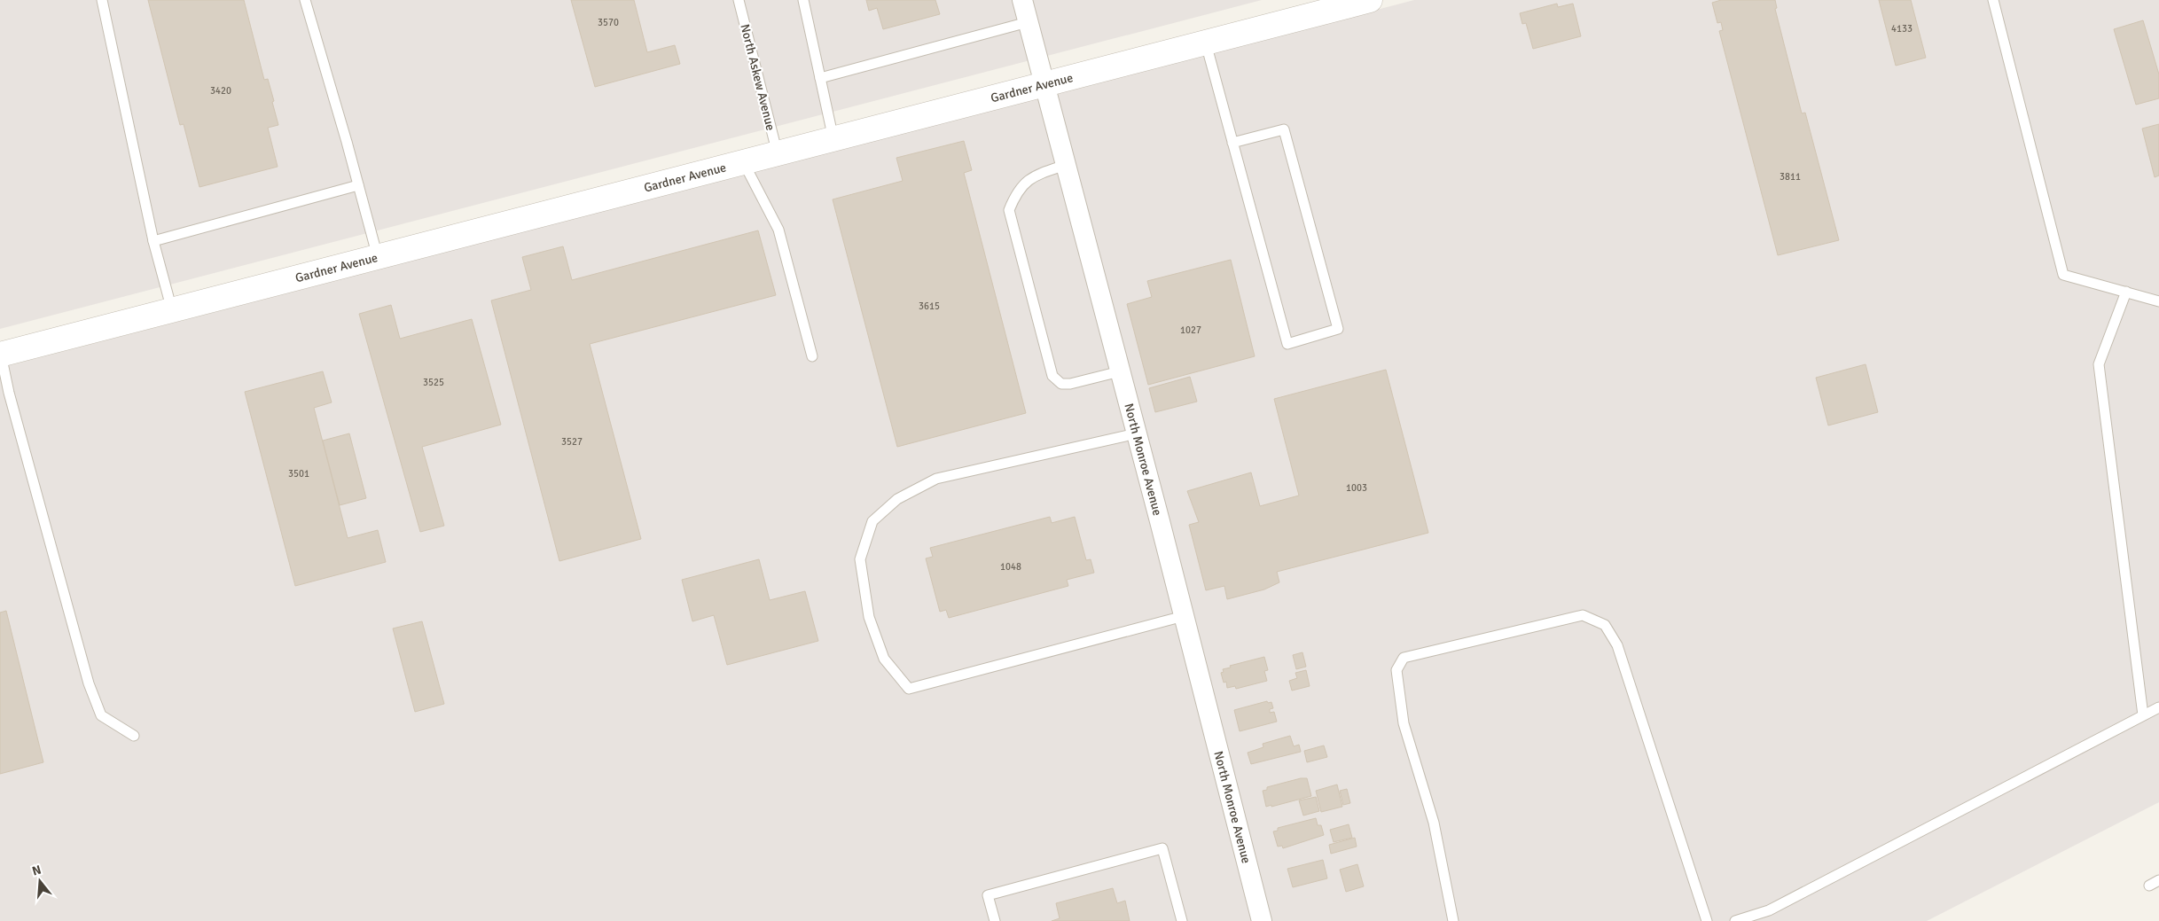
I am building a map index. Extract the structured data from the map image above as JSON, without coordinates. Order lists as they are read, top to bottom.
{
  "streets": {
    "street": ["Gardner Avenue", "North Monroe Avenue"],
    "lane": ["North Askew Avenue"]
  },
  "crossings": [
    ["North Askew Avenue", "Gardner Avenue"],
    ["Gardner Avenue", "North Monroe Avenue"]
  ],
  "house_numbers": [
    "3570",
    "4133",
    "3420",
    "3811",
    "3615",
    "1027",
    "3525",
    "3527",
    "3501",
    "1003",
    "1048"
  ],
  "north": "top"
}
